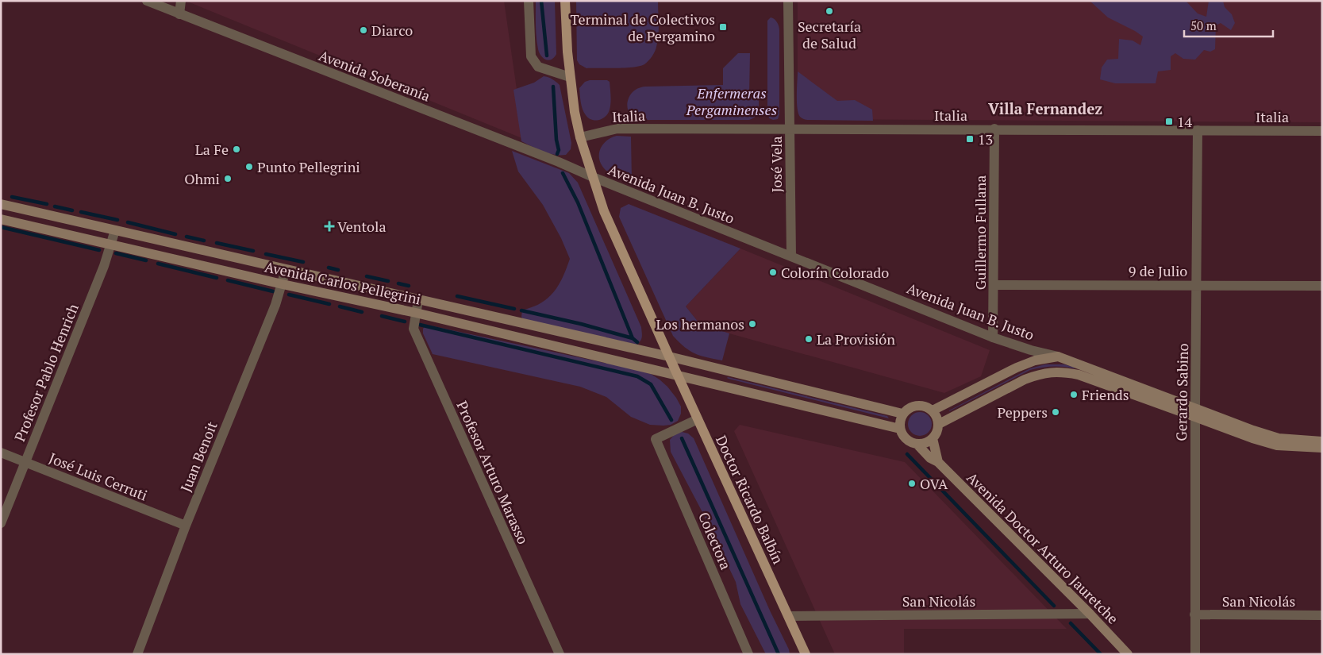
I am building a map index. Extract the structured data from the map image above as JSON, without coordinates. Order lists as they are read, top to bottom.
{
  "streets": {
    "main road": [
      "Avenida Juan B. Justo",
      "Avenida Carlos Pellegrini",
      "Doctor Ricardo Balbín",
      "Avenida Doctor Arturo Jauretche"
    ],
    "street": [
      "Avenida Soberanía",
      "Italia",
      "José Vela",
      "Guillermo Fullana",
      "9 de Julio",
      "Profesor Pablo Henrich",
      "Gerardo Sabino",
      "Juan Benoit",
      "Profesor Arturo Marasso",
      "José Luis Cerruti",
      "Colectora",
      "San Nicolás"
    ]
  },
  "crossings": [
    ["Avenida Soberanía", "Avenida Juan B. Justo"],
    ["Avenida Soberanía", "Doctor Ricardo Balbín"],
    ["Italia", "José Vela"],
    ["Italia", "Guillermo Fullana"],
    ["Italia", "Gerardo Sabino"],
    ["Italia", "Doctor Ricardo Balbín"],
    ["José Vela", "Avenida Juan B. Justo"],
    ["Avenida Juan B. Justo", "Guillermo Fullana"],
    ["Avenida Juan B. Justo", "Gerardo Sabino"],
    ["Avenida Juan B. Justo", "Doctor Ricardo Balbín"],
    ["Avenida Juan B. Justo", "Avenida Doctor Arturo Jauretche"],
    ["Guillermo Fullana", "9 de Julio"],
    ["9 de Julio", "Gerardo Sabino"],
    ["Avenida Carlos Pellegrini", "Profesor Pablo Henrich"],
    ["Avenida Carlos Pellegrini", "Juan Benoit"],
    ["Avenida Carlos Pellegrini", "Profesor Arturo Marasso"],
    ["Avenida Carlos Pellegrini", "Doctor Ricardo Balbín"],
    ["Profesor Pablo Henrich", "José Luis Cerruti"],
    ["Gerardo Sabino", "San Nicolás"],
    ["Juan Benoit", "José Luis Cerruti"],
    ["Doctor Ricardo Balbín", "Colectora"],
    ["Doctor Ricardo Balbín", "San Nicolás"],
    ["Avenida Doctor Arturo Jauretche", "San Nicolás"]
  ],
  "districts": ["Villa Fernandez"],
  "parks": ["Enfermeras Pergaminenses"],
  "places": {
    "other": [
      "Secretaría de Salud",
      "Diarco",
      "La Fe",
      "Punto Pellegrini",
      "Ohmi",
      "Colorín Colorado",
      "Los hermanos",
      "La Provisión",
      "Friends",
      "Peppers",
      "OVA"
    ],
    "transit": ["Terminal de Colectivos de Pergamino", "14", "13"],
    "health": ["Ventola"]
  },
  "scale_bar": "50 m"
}
